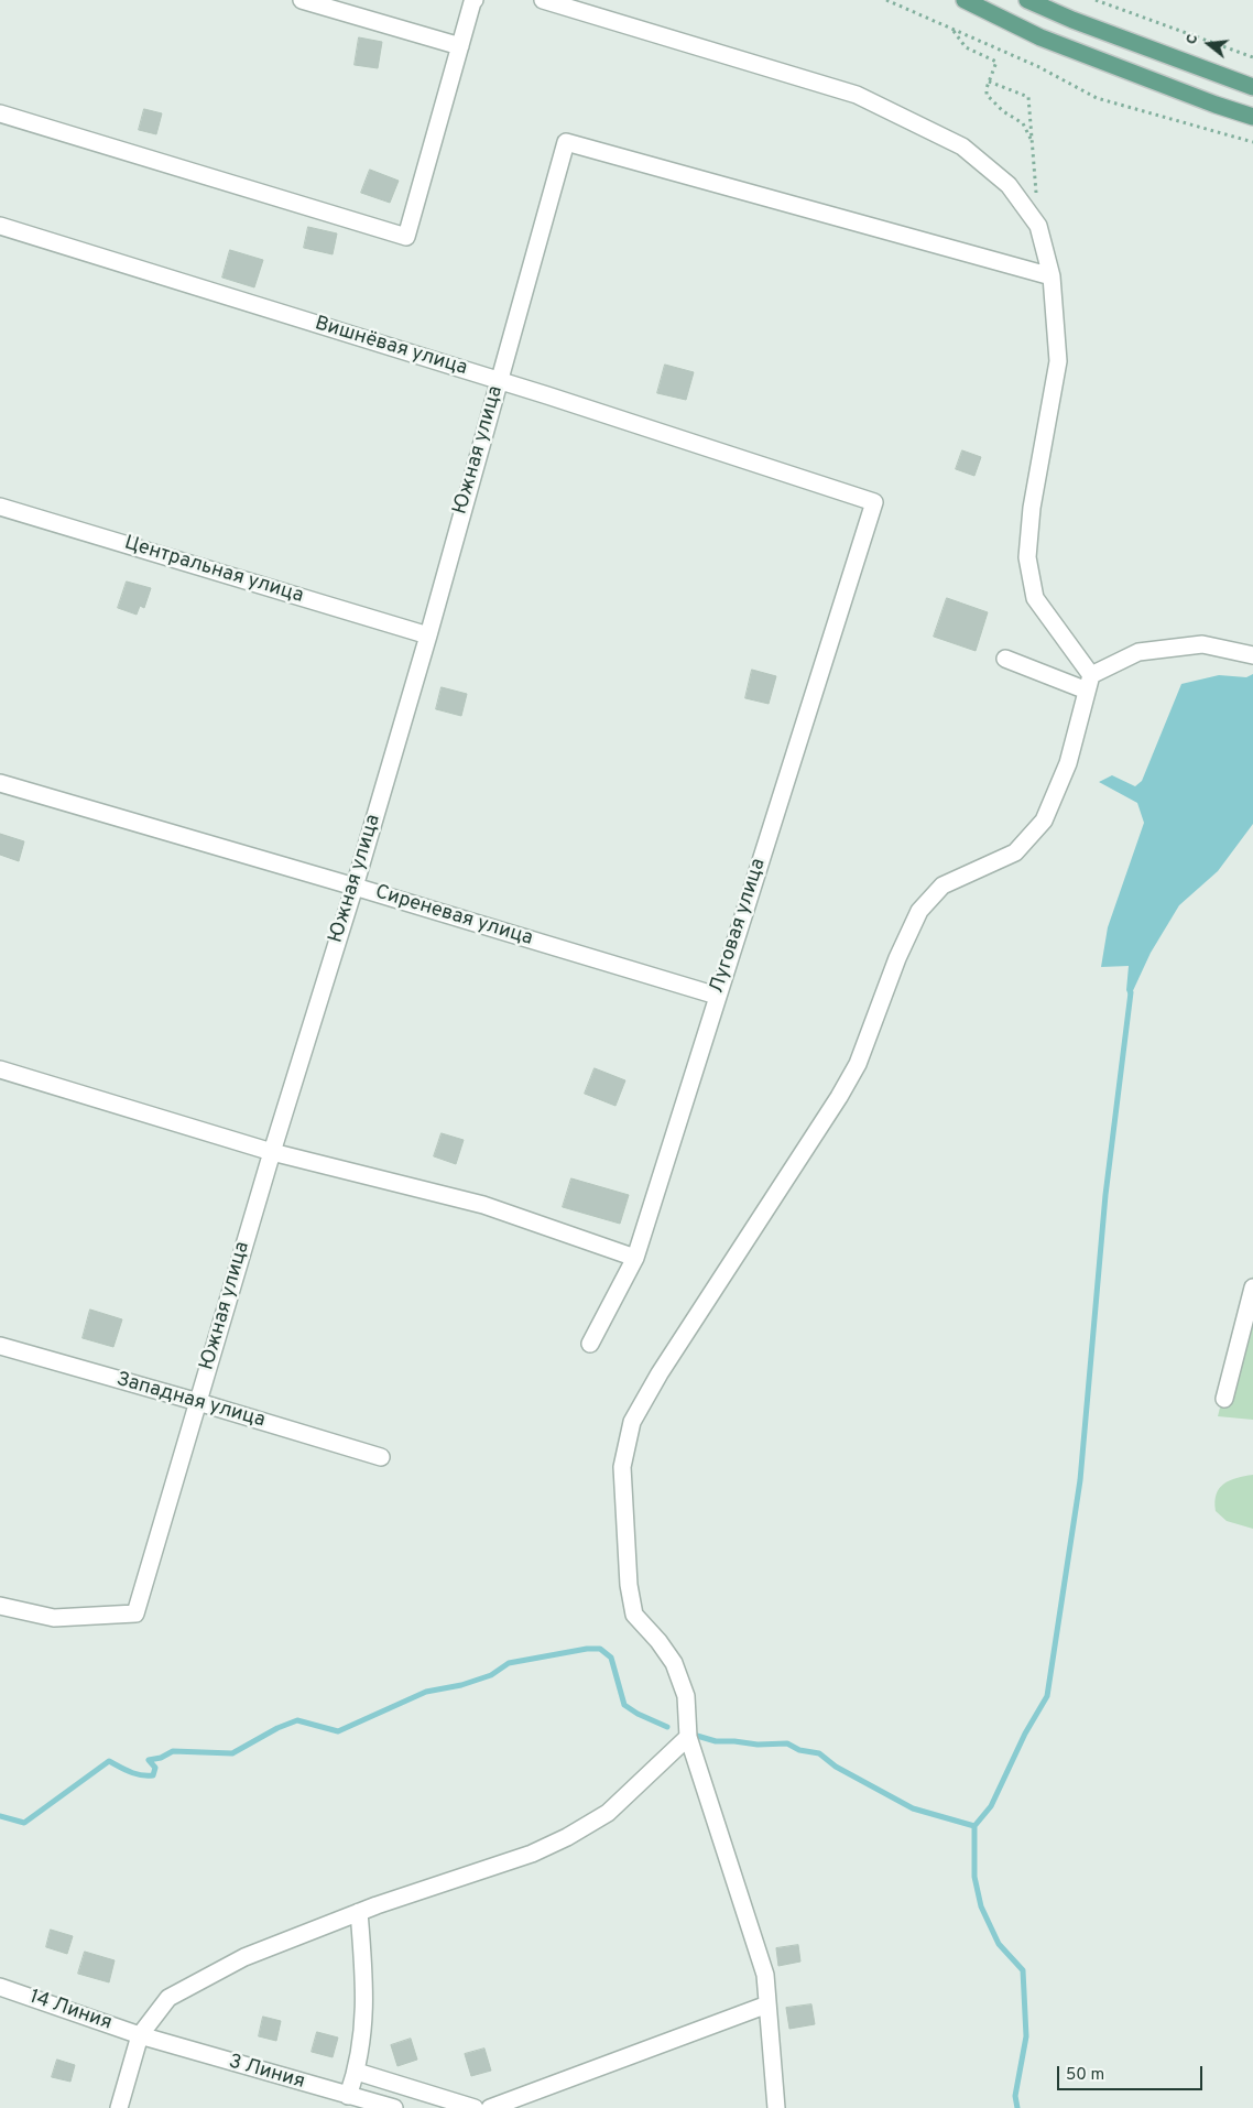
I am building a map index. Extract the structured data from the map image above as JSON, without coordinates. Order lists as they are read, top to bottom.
{
  "streets": {
    "street": [
      "Вишнёвая улица",
      "Южная улица",
      "Центральная улица",
      "Сиреневая улица",
      "Луговая улица",
      "Западная улица",
      "14 Линия",
      "3 Линия"
    ]
  },
  "crossings": [
    ["Вишнёвая улица", "Южная улица"],
    ["Вишнёвая улица", "Луговая улица"],
    ["Южная улица", "Центральная улица"],
    ["Южная улица", "Сиреневая улица"],
    ["Южная улица", "Западная улица"],
    ["Сиреневая улица", "Луговая улица"],
    ["14 Линия", "3 Линия"]
  ],
  "scale_bar": "50 m",
  "north": "left"
}
